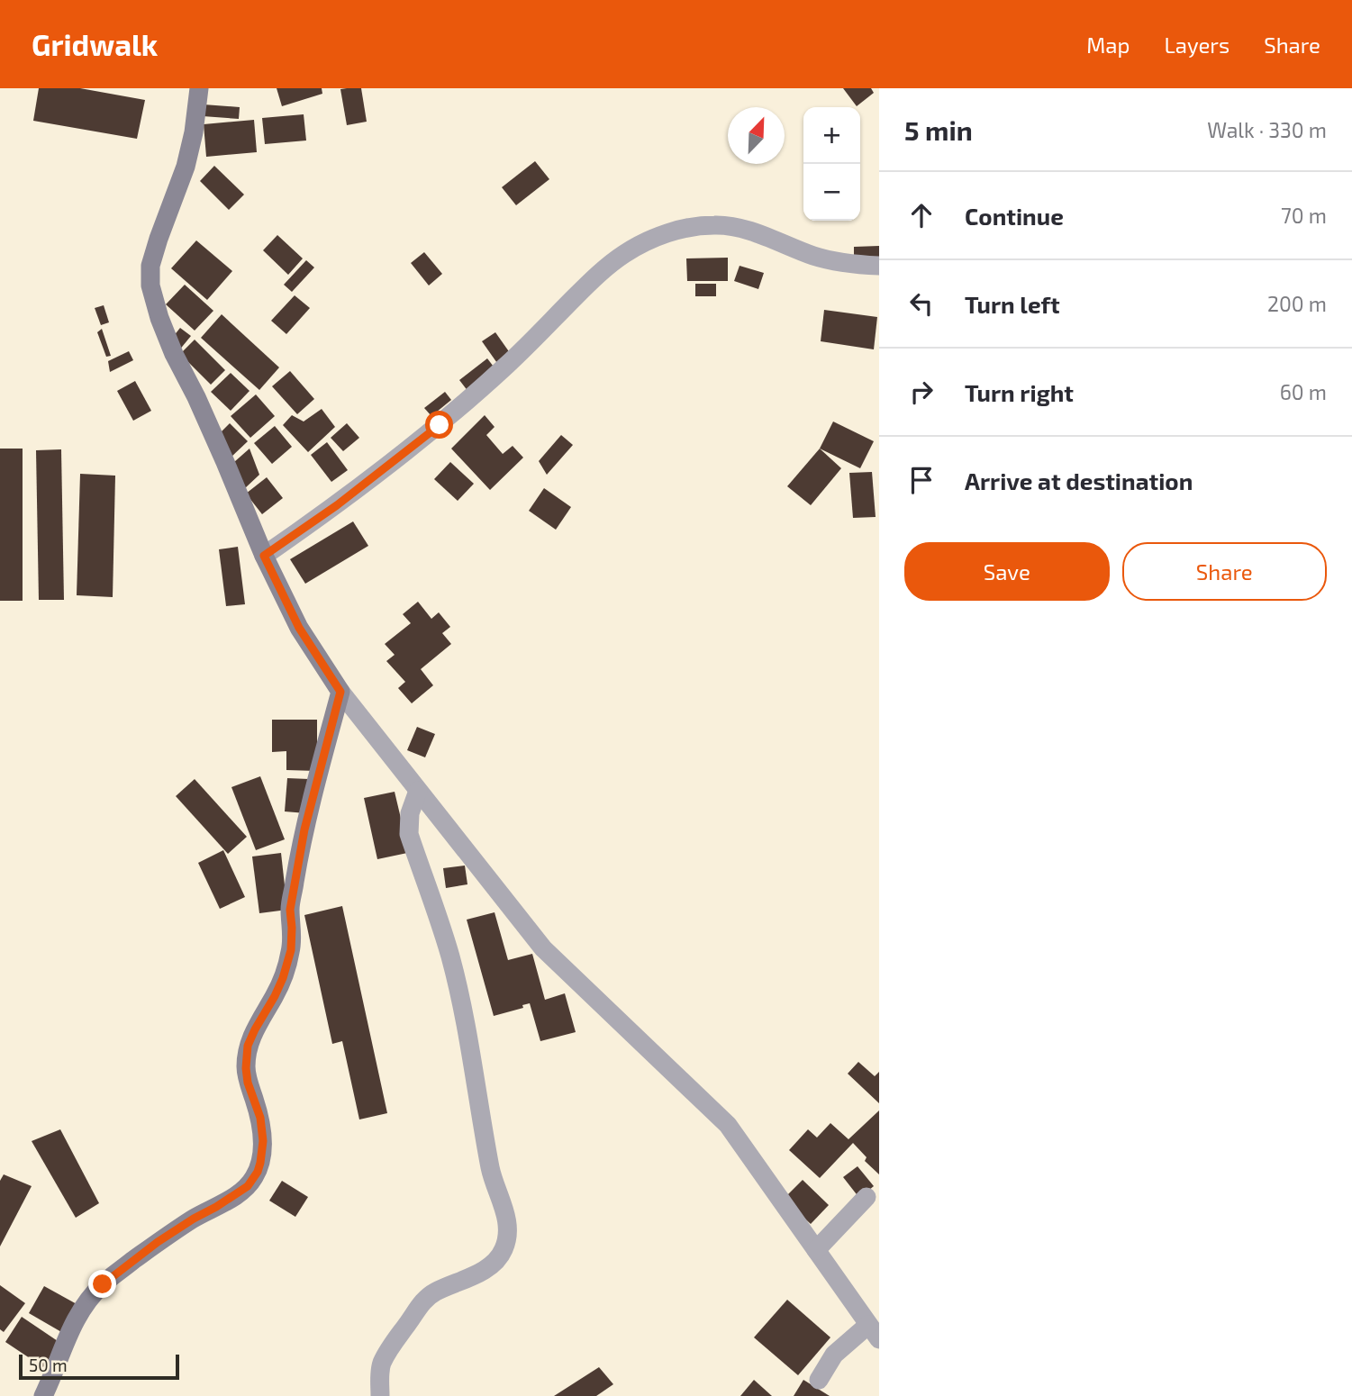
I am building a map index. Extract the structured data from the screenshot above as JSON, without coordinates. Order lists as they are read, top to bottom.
{
  "scale_bar": "50 m",
  "north": "top right",
  "page": {
    "header": "Gridwalk",
    "nav": ["Map", "Layers", "Share"],
    "heading": ["5 min", "Walk · 330 m"],
    "map_buttons": ["+", "−"],
    "list": [
      ["Continue", "70 m"],
      ["Turn left", "200 m"],
      ["Turn right", "60 m"],
      "Arrive at destination"
    ],
    "buttons": ["Save", "Share"],
    "scale": "50 m"
  }
}
